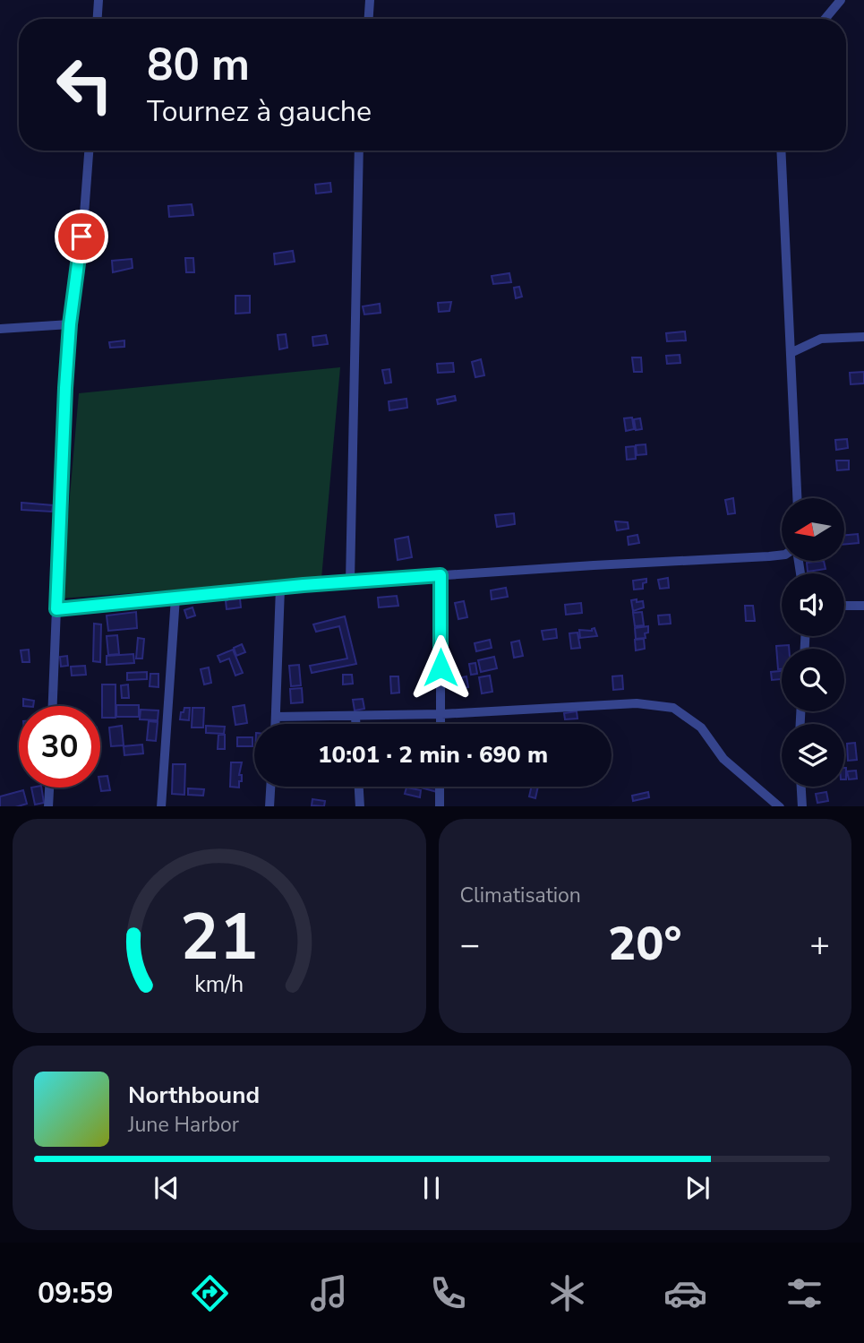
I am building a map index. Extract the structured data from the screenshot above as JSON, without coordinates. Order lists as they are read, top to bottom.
{
  "north": "left",
  "page": {
    "turn": ["80 m", "Tournez à gauche"],
    "limit": "30",
    "trip": "10:01 · 2 min · 690 m",
    "tile": "Climatisation",
    "heat": ["−", "20°", "+"],
    "song": ["Northbound", "June Harbor"],
    "tabs": "09:59",
    "gauge": ["21", "km/h"]
  }
}
